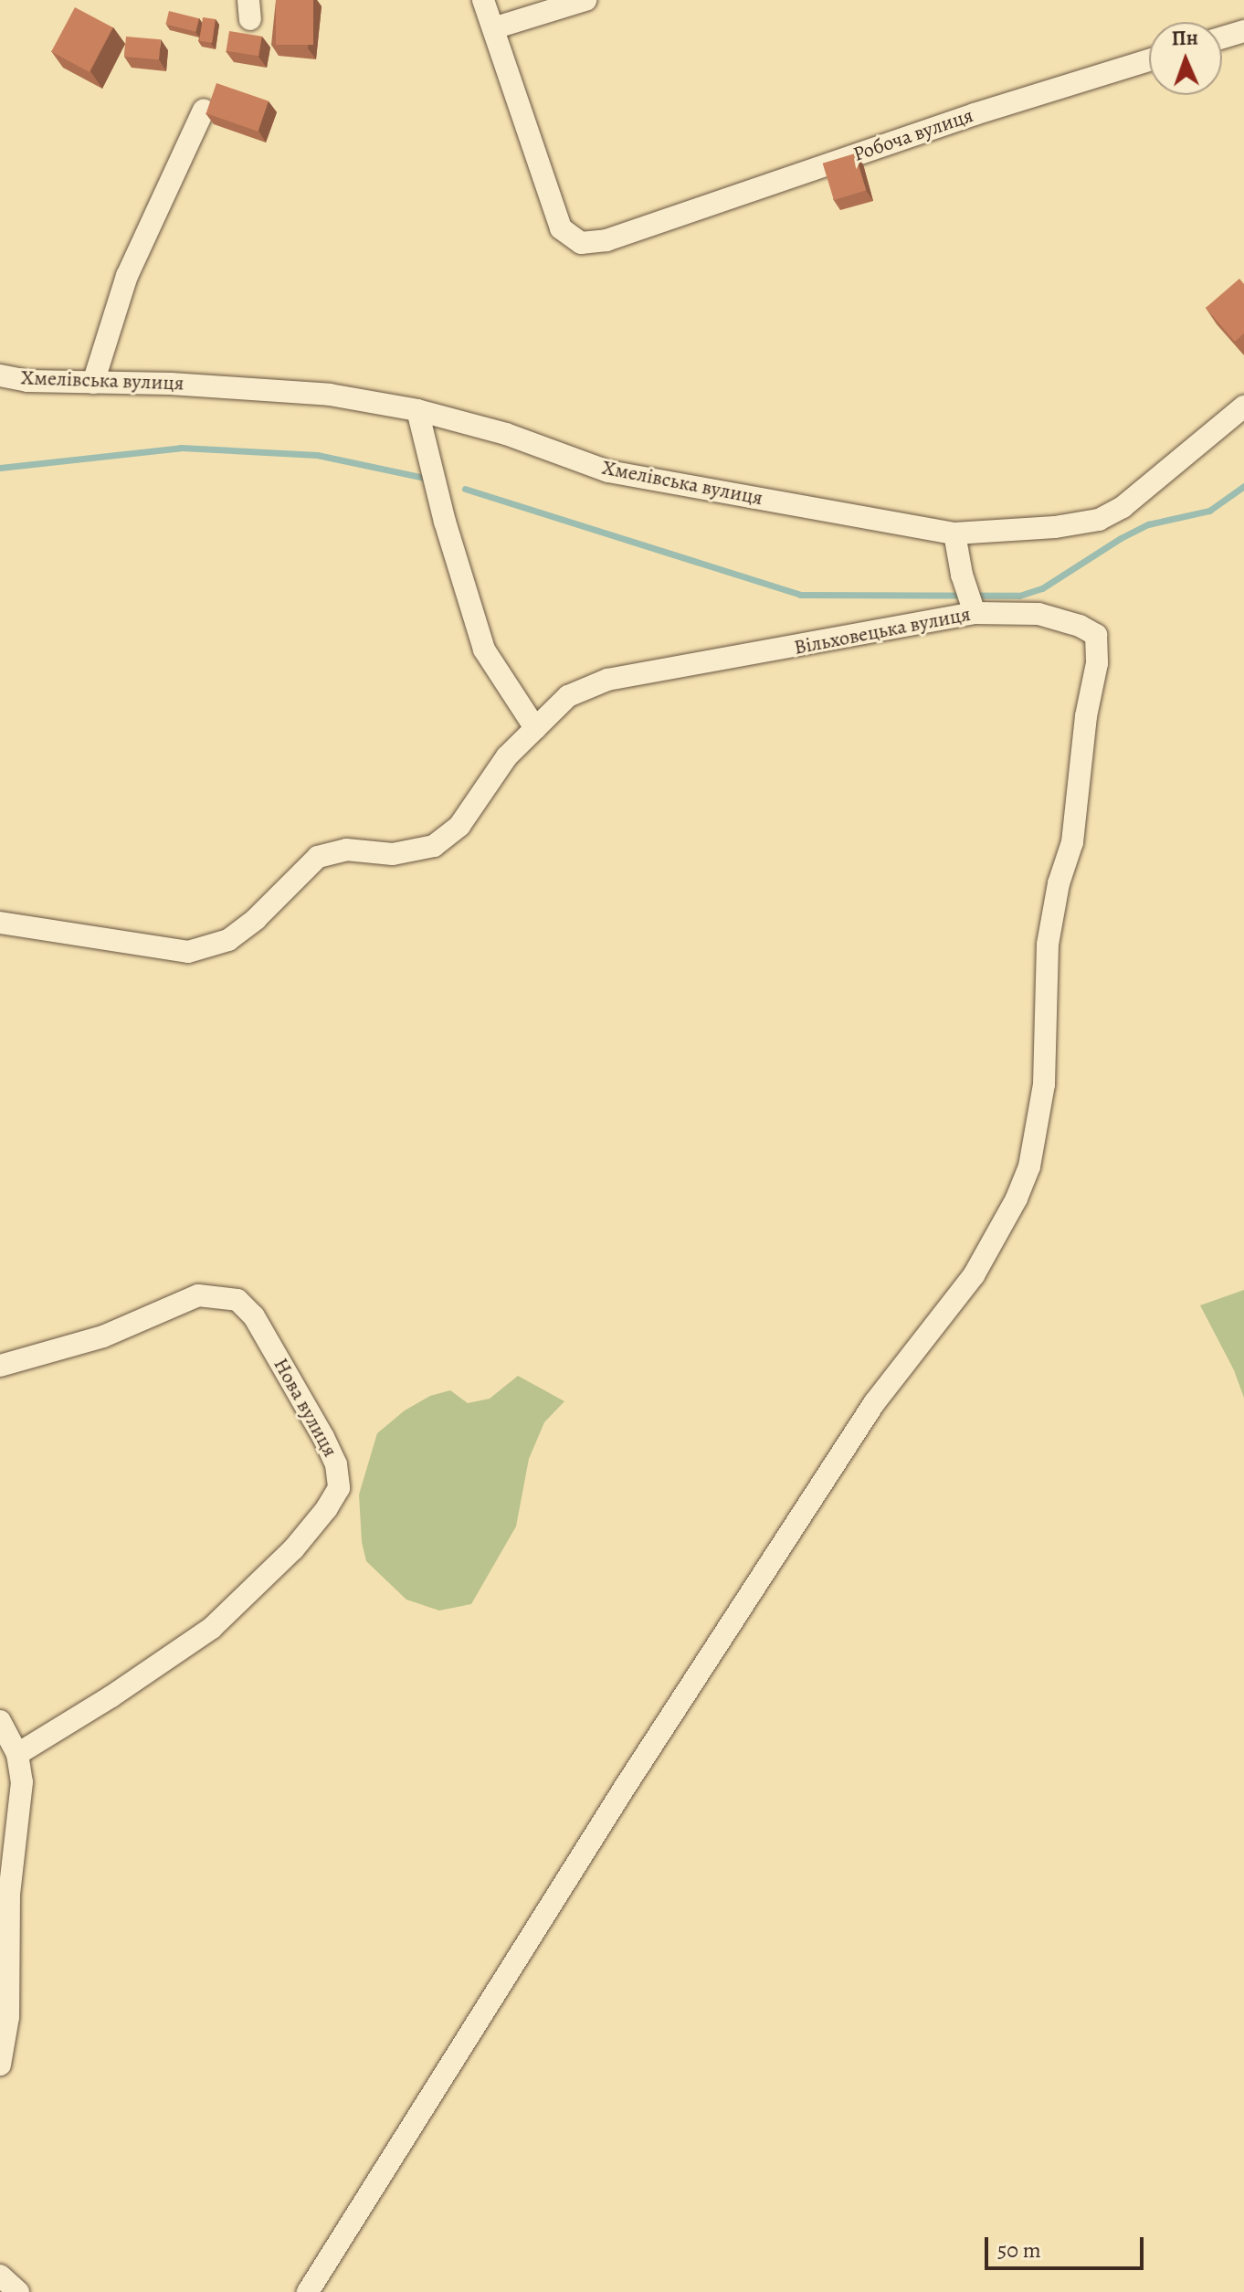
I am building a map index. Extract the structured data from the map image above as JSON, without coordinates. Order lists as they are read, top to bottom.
{
  "streets": {
    "street": [
      "Робоча вулиця",
      "Хмелівська вулиця",
      "Вільховецька вулиця",
      "Нова вулиця"
    ]
  },
  "scale_bar": "50 m",
  "north": "top"
}
